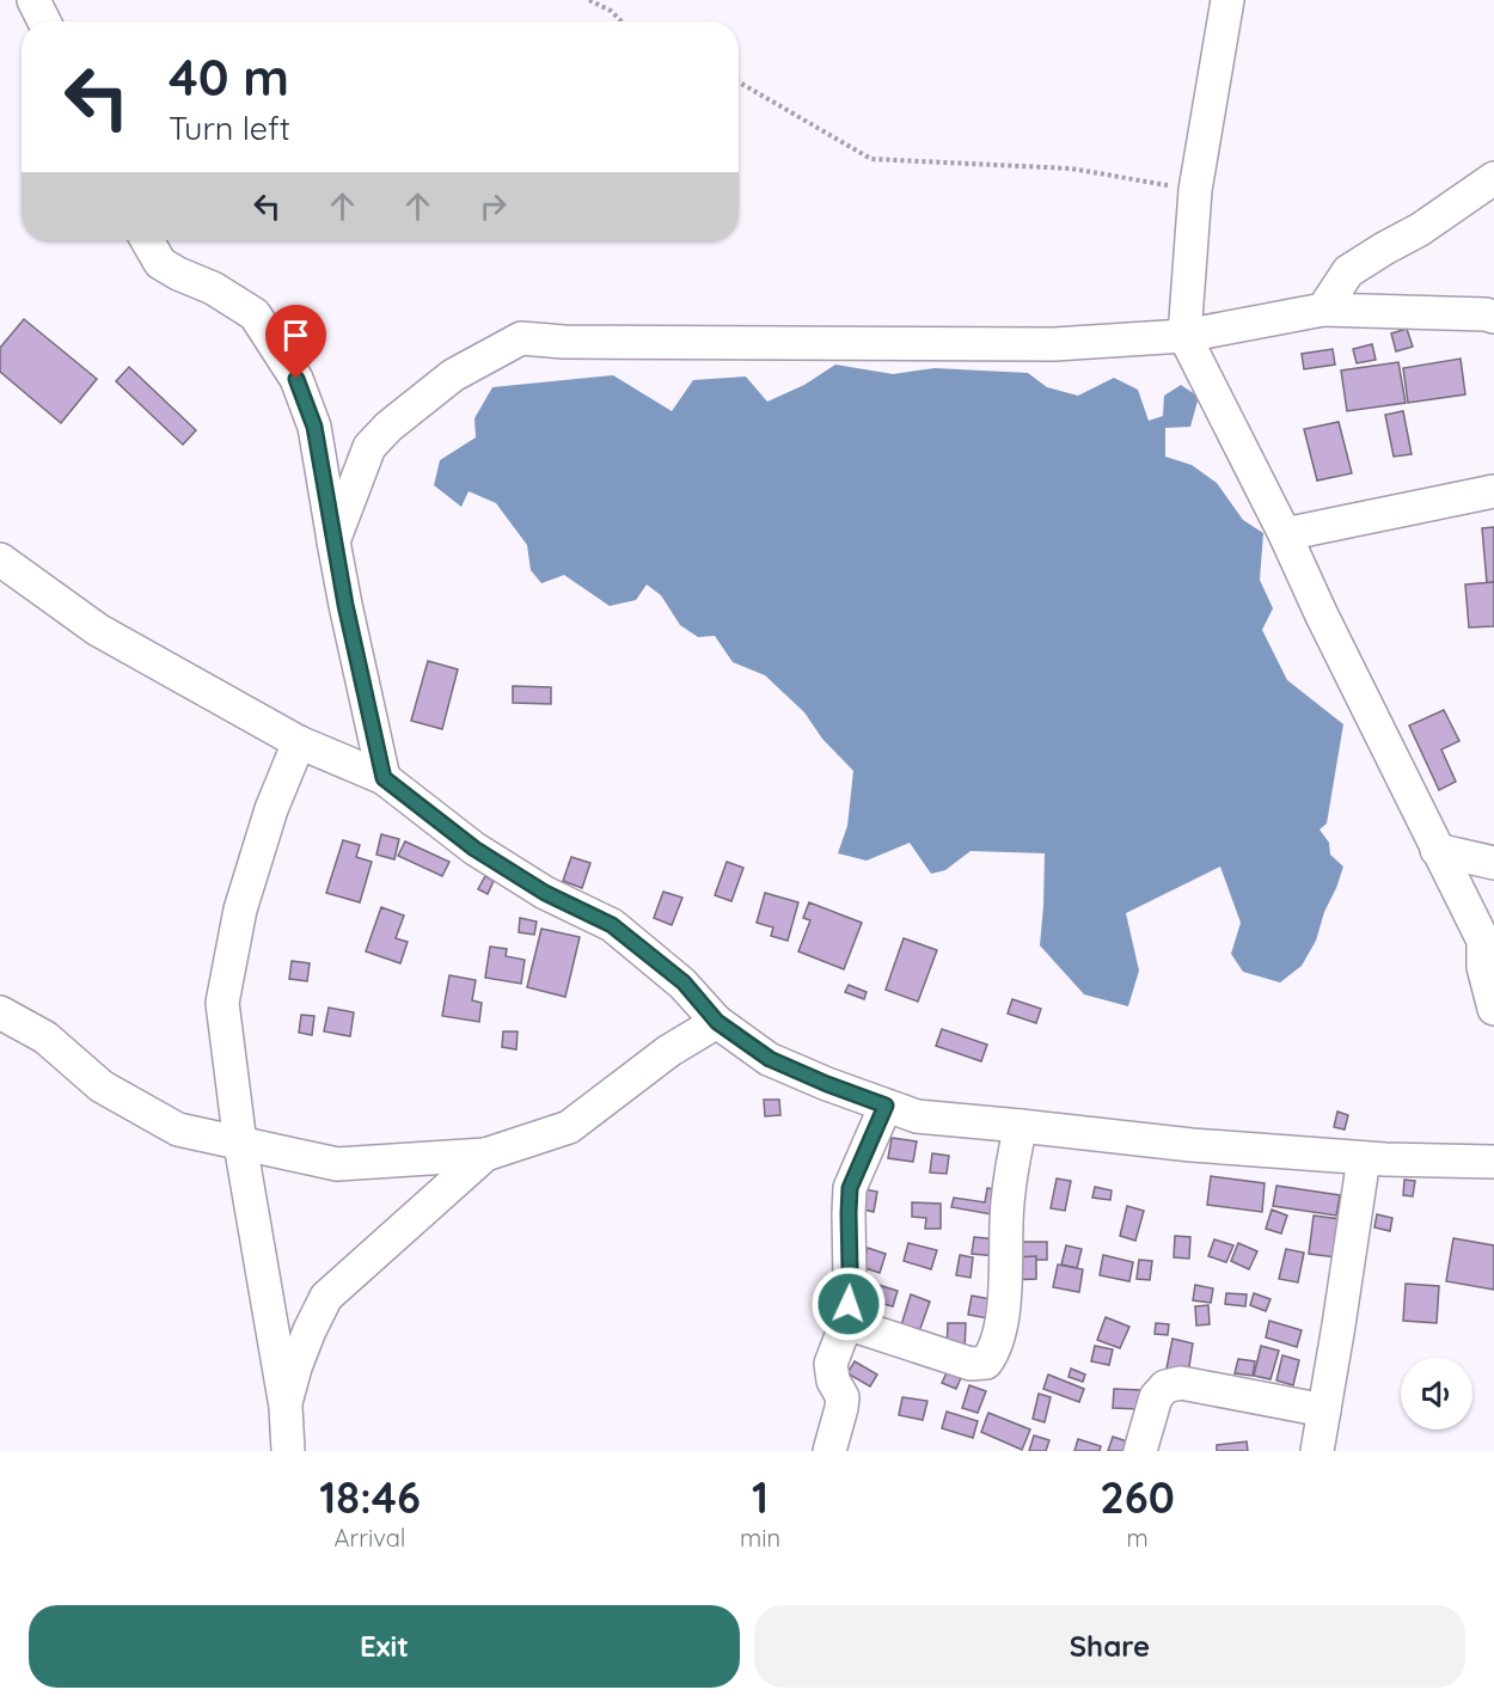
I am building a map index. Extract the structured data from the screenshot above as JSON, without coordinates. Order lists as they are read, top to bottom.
{
  "page": {
    "turn": ["40 m", "Turn left"],
    "eta": [
      "18:46",
      "Arrival",
      "1",
      "min",
      "260",
      "m"
    ],
    "buttons": ["Exit", "Share"]
  }
}
